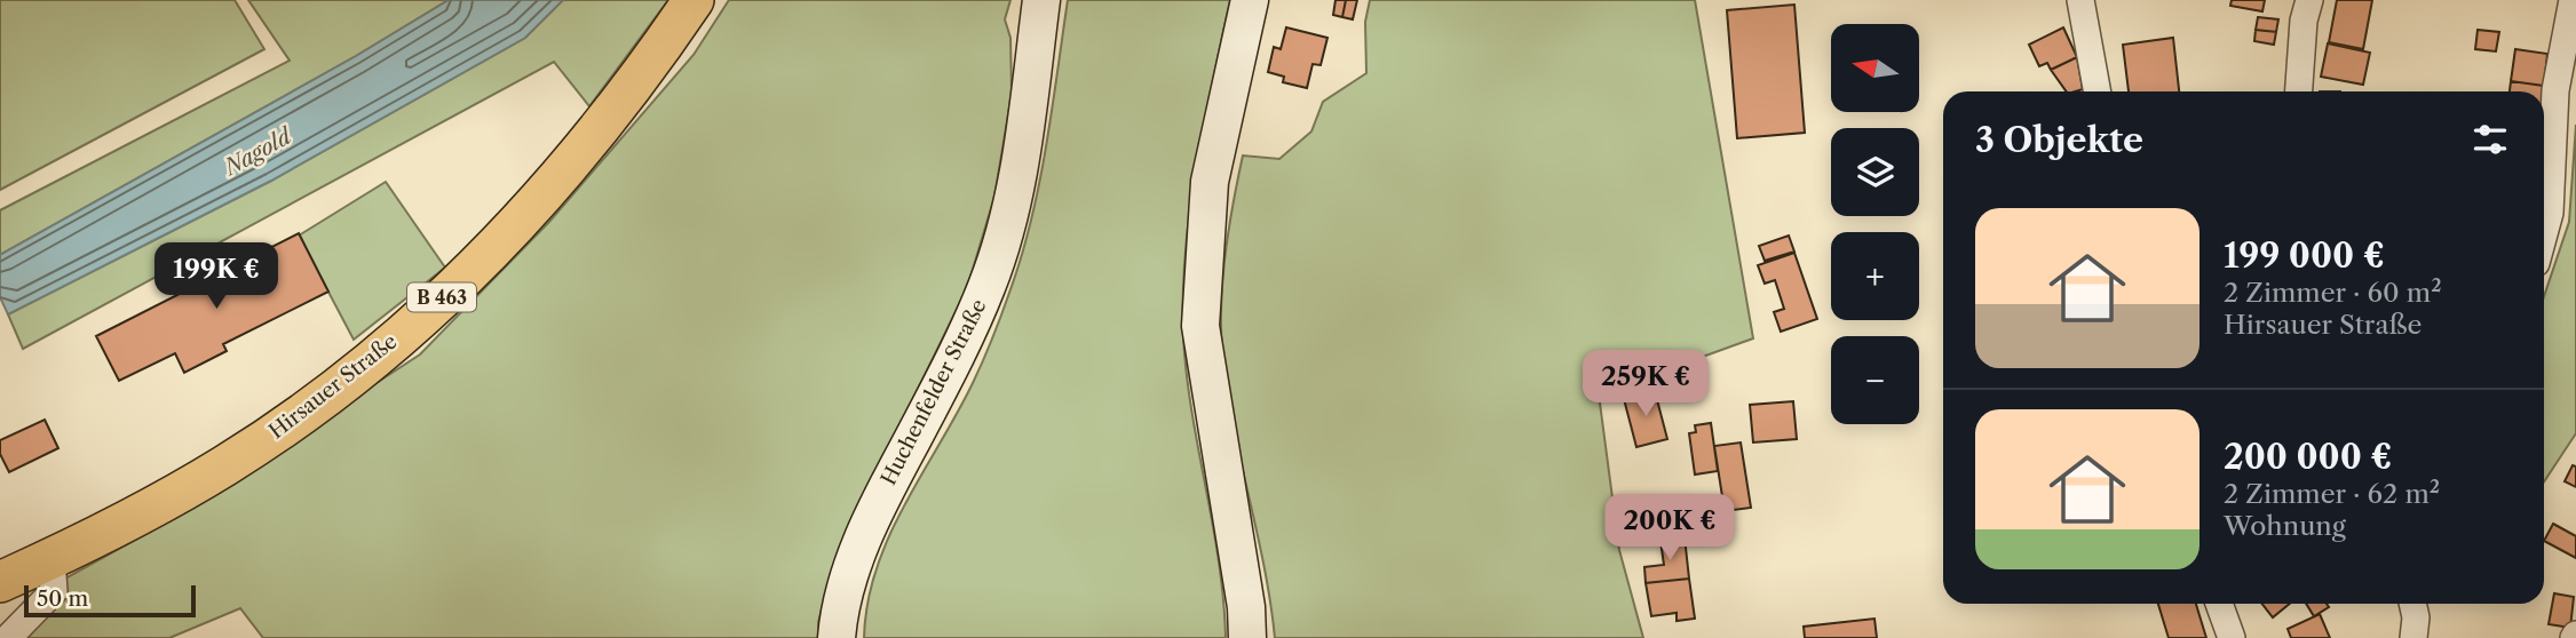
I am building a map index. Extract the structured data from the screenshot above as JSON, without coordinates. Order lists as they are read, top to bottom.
{
  "streets": {
    "main road": ["B 463", "Hirsauer Straße", "Huchenfelder Straße"]
  },
  "water": ["Nagold"],
  "scale_bar": "50 m",
  "north": "left",
  "page": {
    "map_buttons": ["+", "−"],
    "heading": "3 Objekte",
    "list": [
      {
        "name": "199 000 €",
        "note": "2 Zimmer · 60 m² · Hirsauer Straße"
      },
      {
        "name": "200 000 €",
        "note": "2 Zimmer · 62 m² · Wohnung"
      }
    ],
    "price": ["199K €", "259K €", "200K €"],
    "scale": "50 m"
  }
}
